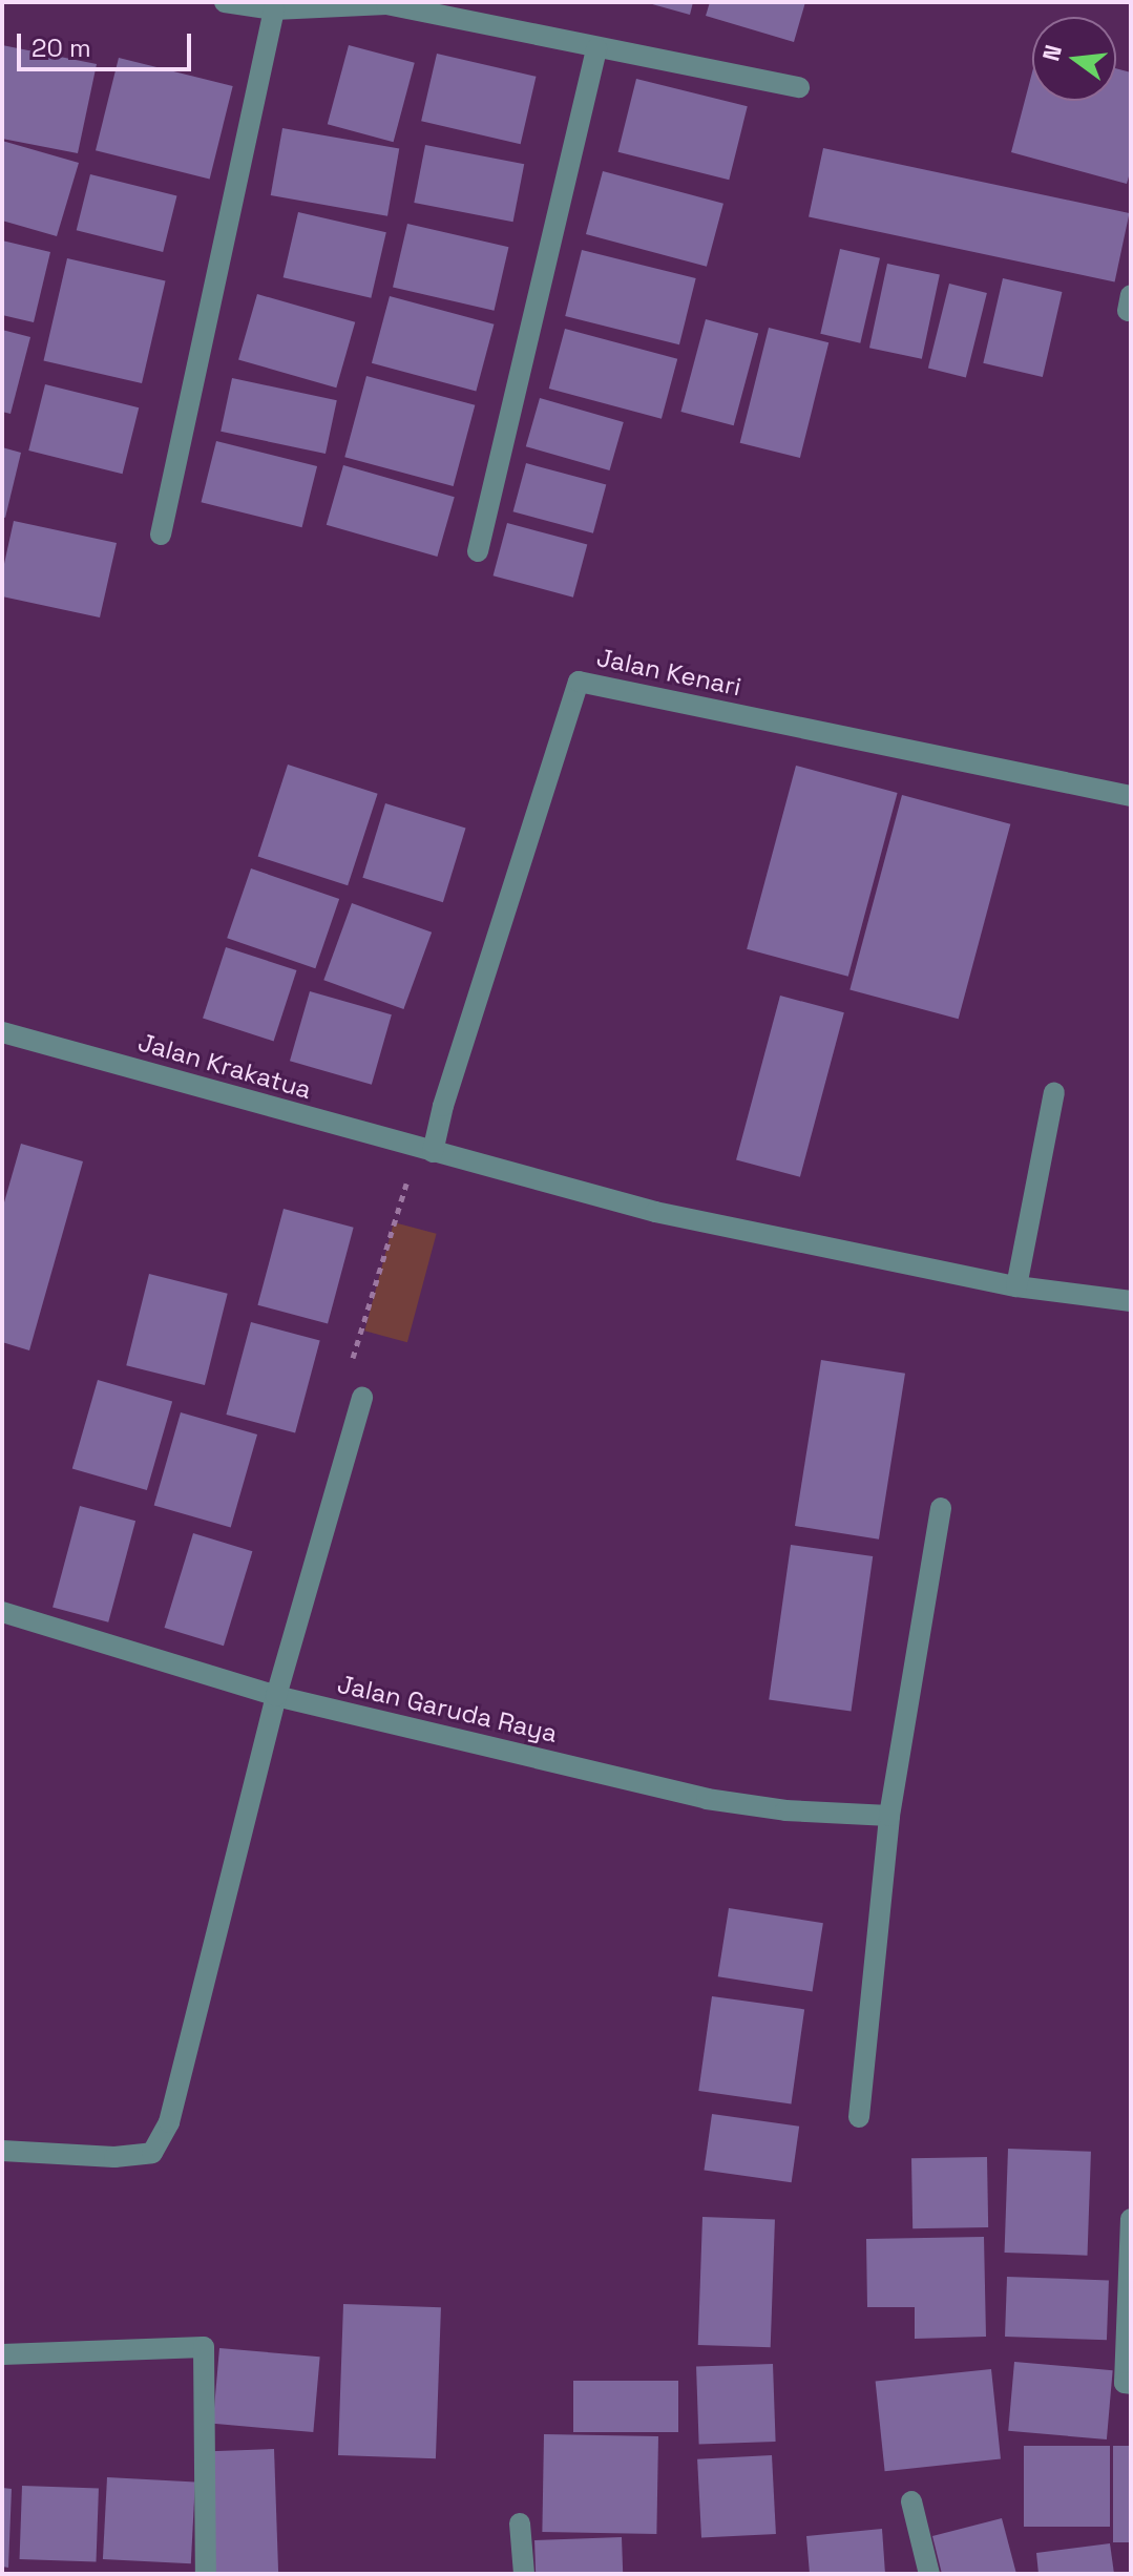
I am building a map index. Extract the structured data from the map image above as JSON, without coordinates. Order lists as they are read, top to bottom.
{
  "streets": {
    "street": ["Jalan Kenari", "Jalan Krakatua", "Jalan Garuda Raya"]
  },
  "crossings": [
    ["Jalan Kenari", "Jalan Krakatua"]
  ],
  "scale_bar": "20 m",
  "north": "left"
}
